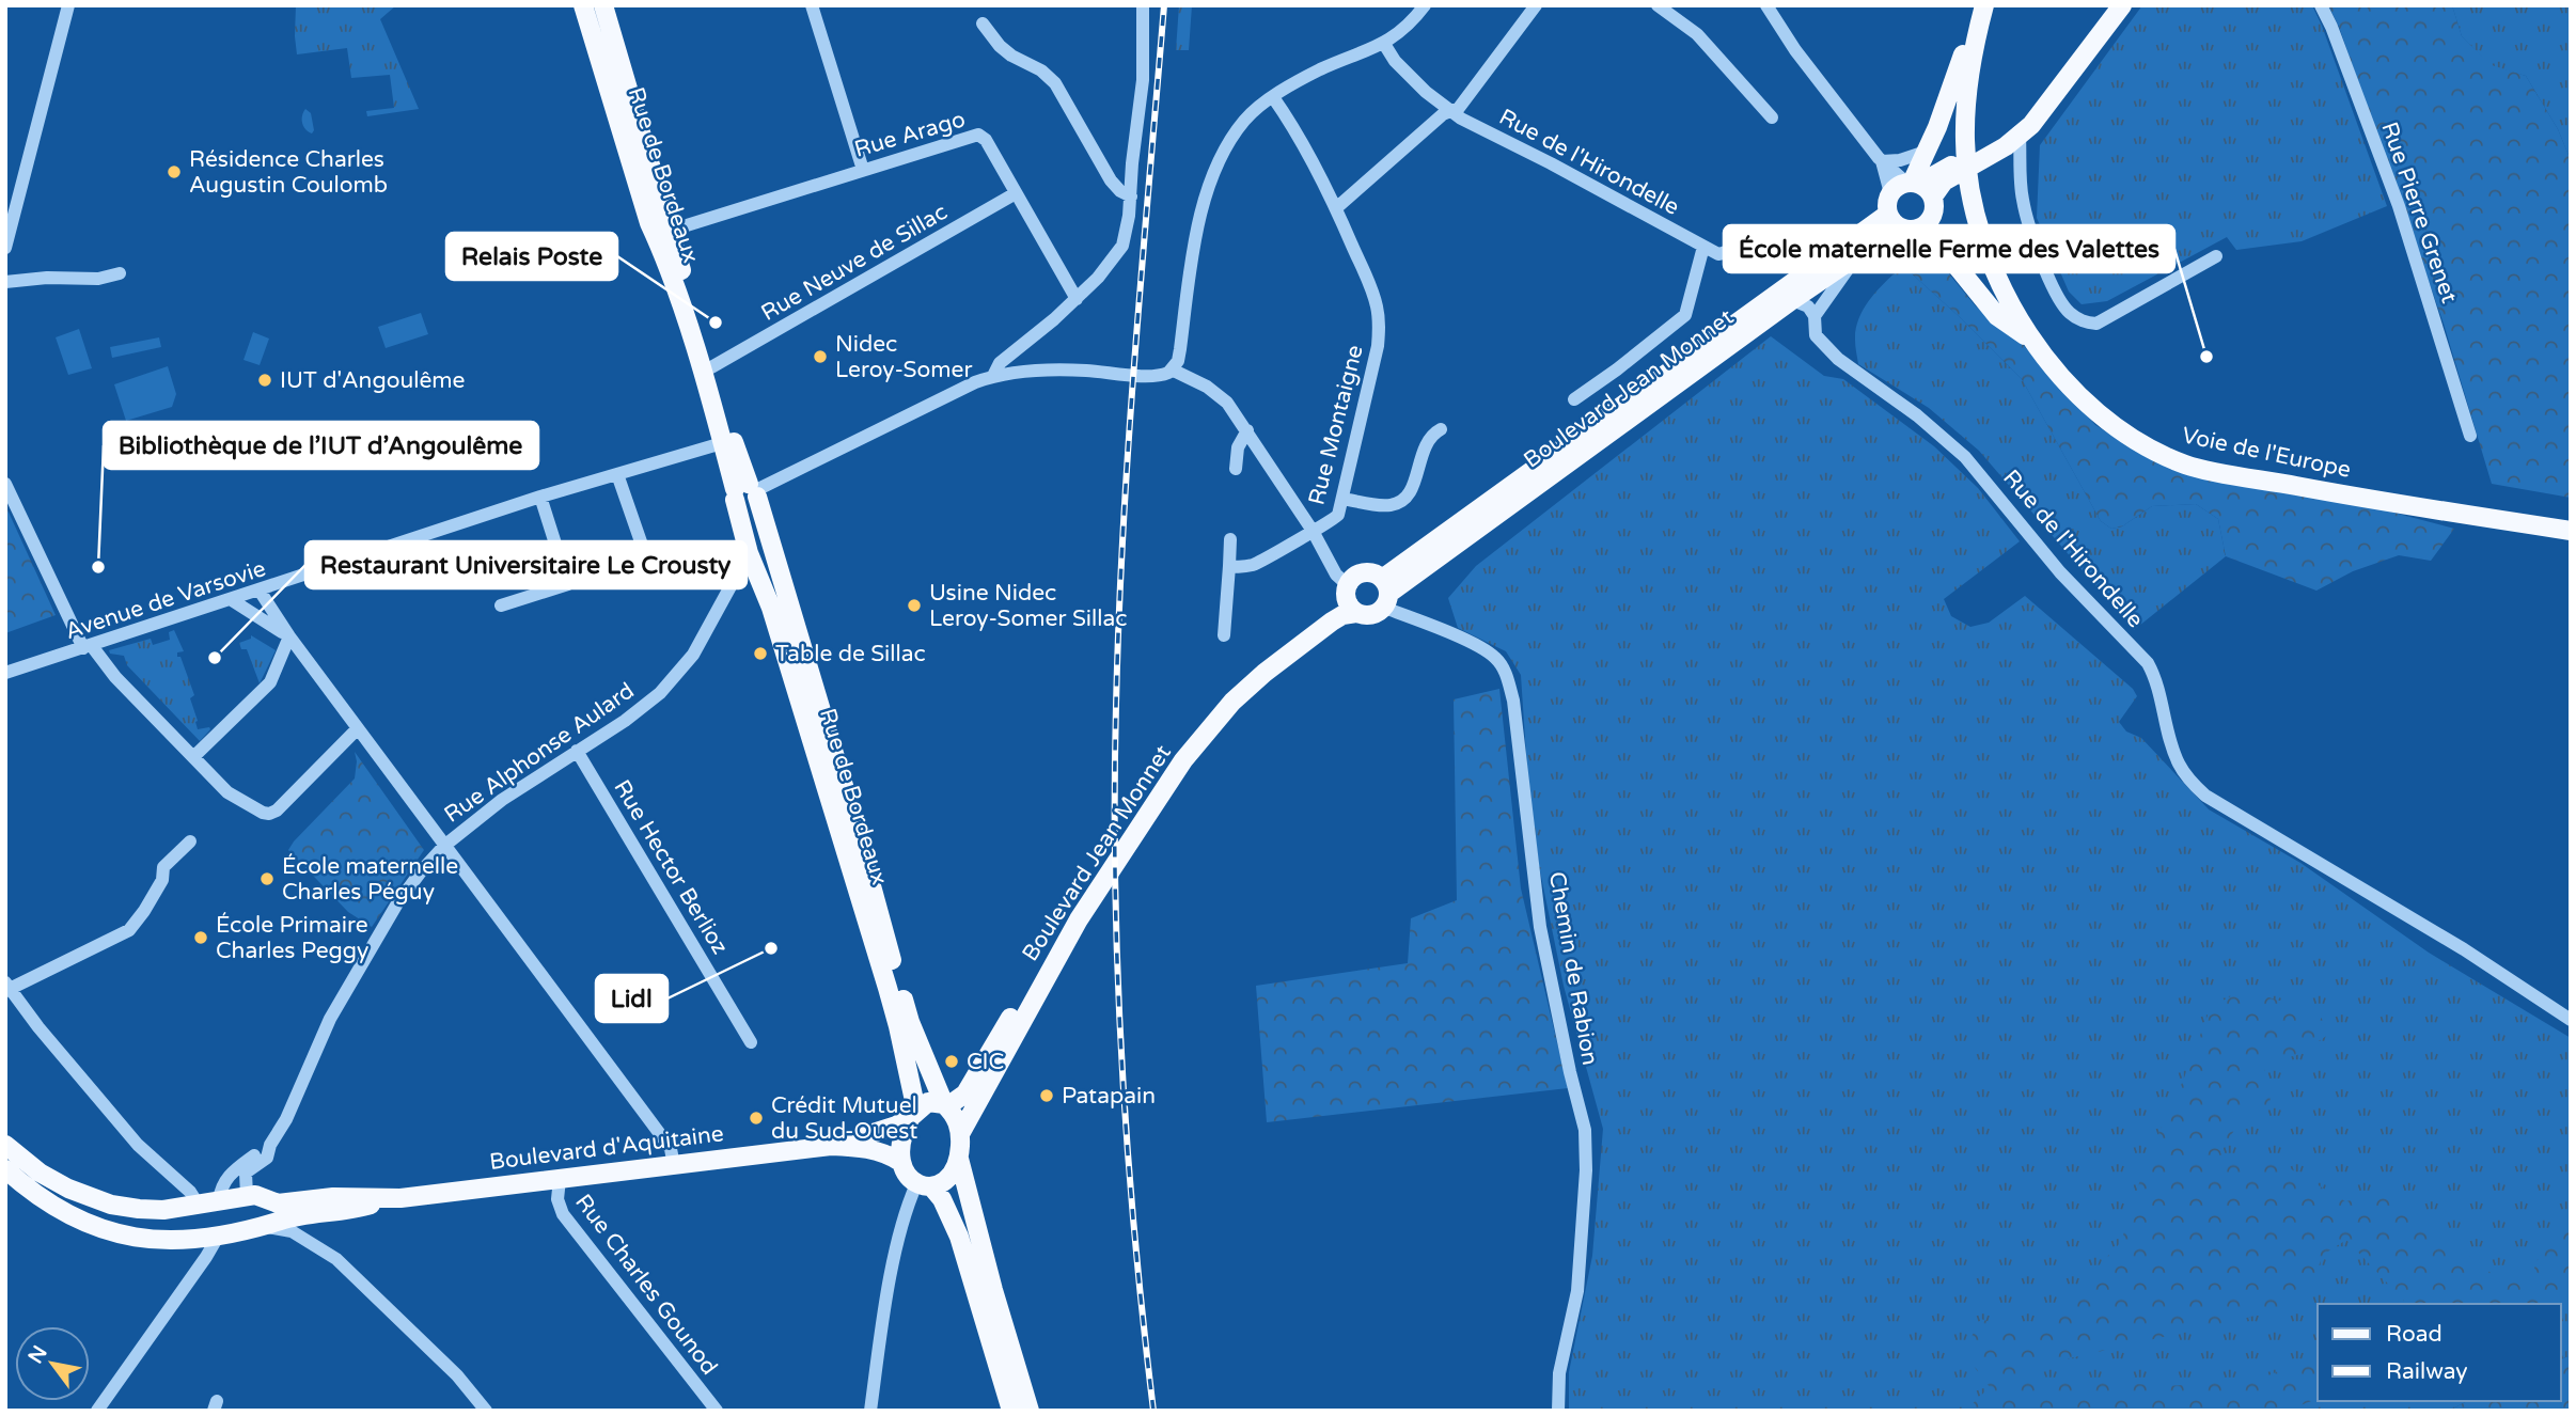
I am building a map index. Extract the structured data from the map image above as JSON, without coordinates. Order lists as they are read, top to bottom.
{
  "streets": {
    "main road": [
      "Rue de Bordeaux",
      "Boulevard Jean Monnet",
      "Voie de l'Europe",
      "Boulevard d'Aquitaine"
    ],
    "street": [
      "Rue Arago",
      "Rue de l'Hirondelle",
      "Rue Pierre Grenet",
      "Rue Neuve de Sillac",
      "Rue Montaigne",
      "Avenue de Varsovie",
      "Rue Alphonse Aulard",
      "Rue Hector Berlioz",
      "Chemin de Rabion",
      "Rue Charles Gounod"
    ]
  },
  "crossings": [
    ["Rue Arago", "Rue de Bordeaux"],
    ["Rue Arago", "Rue Neuve de Sillac"],
    ["Rue de Bordeaux", "Rue Neuve de Sillac"],
    ["Rue de Bordeaux", "Boulevard Jean Monnet"],
    ["Rue de Bordeaux", "Avenue de Varsovie"],
    ["Rue de Bordeaux", "Rue Alphonse Aulard"],
    ["Rue de Bordeaux", "Boulevard d'Aquitaine"],
    ["Boulevard Jean Monnet", "Chemin de Rabion"],
    ["Boulevard Jean Monnet", "Boulevard d'Aquitaine"],
    ["Rue Alphonse Aulard", "Rue Hector Berlioz"],
    ["Rue Alphonse Aulard", "Boulevard d'Aquitaine"],
    ["Boulevard d'Aquitaine", "Rue Charles Gounod"]
  ],
  "places": [
    "Résidence Charles Augustin Coulomb",
    "Relais Poste",
    "Nidec Leroy-Somer",
    "École maternelle Ferme des Valettes",
    "IUT d'Angoulême",
    "Bibliothèque de l’IUT d’Angoulême",
    "Usine Nidec Leroy-Somer Sillac",
    "Table de Sillac",
    "Restaurant Universitaire Le Crousty",
    "École maternelle Charles Péguy",
    "École Primaire Charles Peggy",
    "Lidl",
    "CIC",
    "Patapain",
    "Crédit Mutuel du Sud-Ouest"
  ],
  "legend": ["Road", "Railway"],
  "north": "top left"
}
